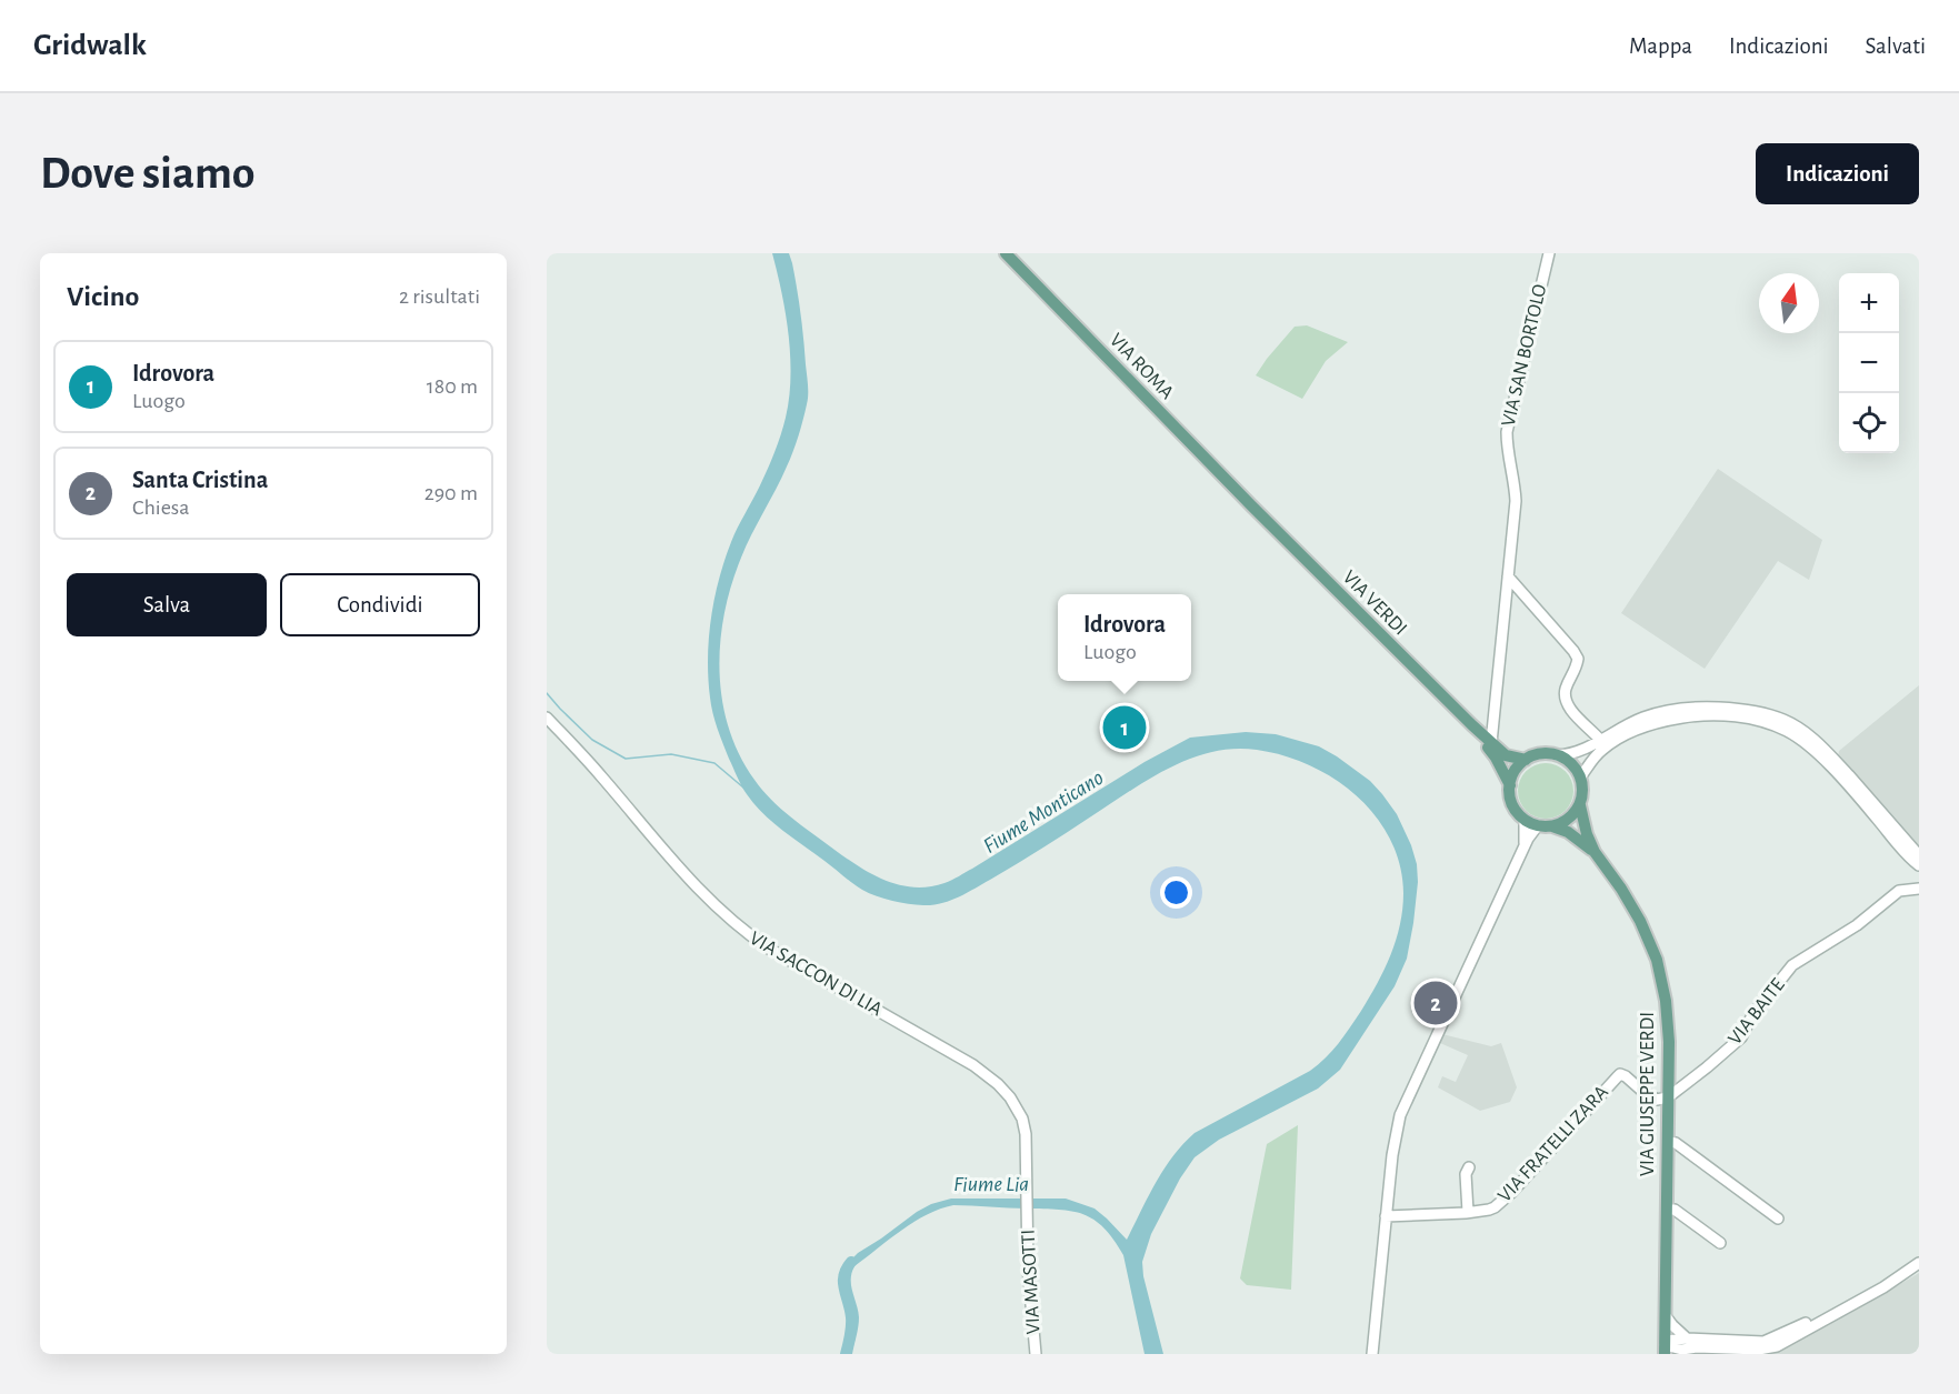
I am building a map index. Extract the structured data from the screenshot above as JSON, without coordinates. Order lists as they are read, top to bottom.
{
  "streets": {
    "main road": ["VIA ROMA", "VIA VERDI", "VIA GIUSEPPE VERDI"],
    "street": [
      "VIA SAN BORTOLO",
      "VIA SACCON DI LIA",
      "VIA BAITE",
      "VIA FRATELLI ZARA",
      "VIA MASOTTI"
    ]
  },
  "crossings": [
    ["VIA ROMA", "VIA VERDI"],
    ["VIA SACCON DI LIA", "VIA MASOTTI"],
    ["VIA BAITE", "VIA GIUSEPPE VERDI"],
    ["VIA BAITE", "VIA FRATELLI ZARA"],
    ["VIA GIUSEPPE VERDI", "VIA FRATELLI ZARA"]
  ],
  "water": ["Fiume Monticano", "Fiume Lia"],
  "north": "top",
  "page": {
    "header": "Gridwalk",
    "nav": ["Mappa", "Indicazioni", "Salvati"],
    "buttons": [
      "Indicazioni",
      ["Salva", "Condividi"]
    ],
    "title": "Dove siamo",
    "heading": ["Vicino", "2 risultati"],
    "map_buttons": ["+", "−"],
    "list": [
      {
        "mark": "1",
        "name": "Idrovora",
        "note": "Luogo",
        "value": "180 m"
      },
      {
        "mark": "2",
        "name": "Santa Cristina",
        "note": "Chiesa",
        "value": "290 m"
      }
    ],
    "popup": ["Idrovora", "Luogo"],
    "pins": ["1", "2"]
  }
}
